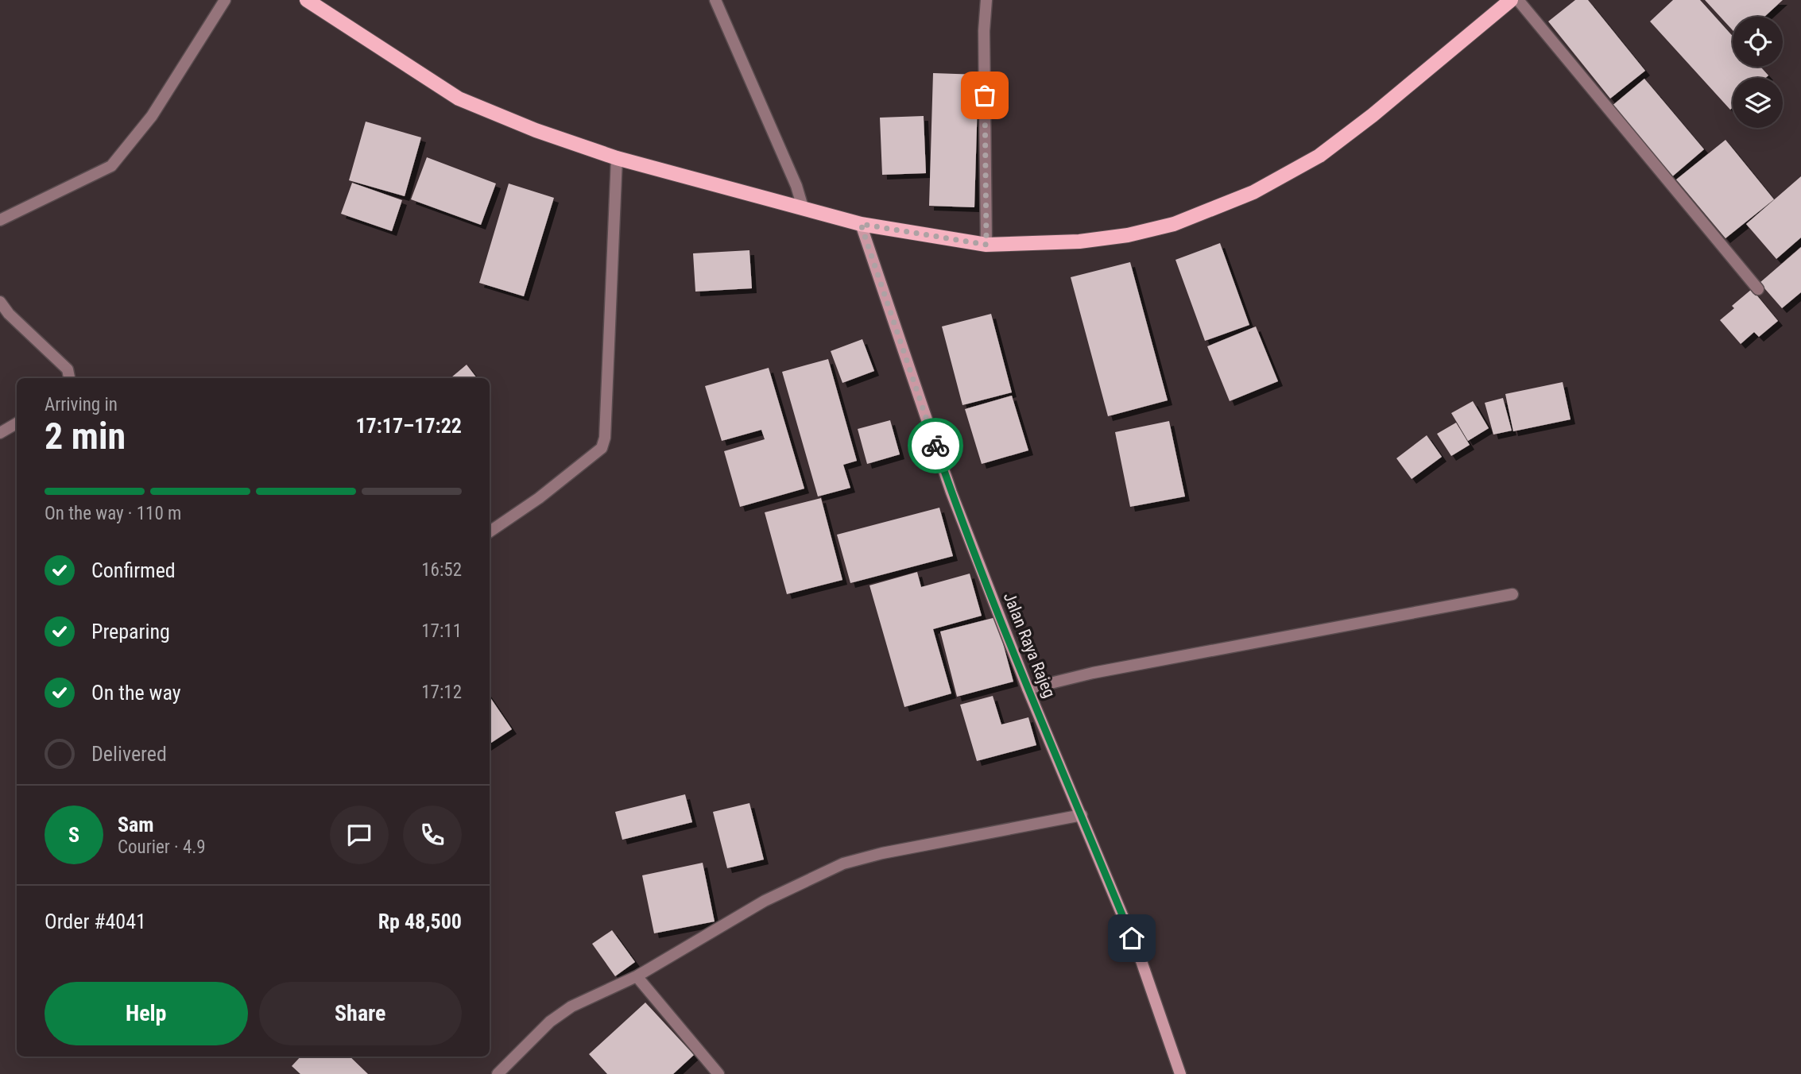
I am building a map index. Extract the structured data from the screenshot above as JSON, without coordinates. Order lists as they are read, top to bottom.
{
  "streets": {
    "main road": ["Jalan Raya Rajeg"]
  },
  "page": {
    "heading": ["2 min", "Arriving in", "17:17–17:22"],
    "panel": [
      "Sam",
      "Courier · 4.9",
      "Order #4041",
      "Rp 48,500"
    ],
    "bar": "On the way · 110 m",
    "list": [
      ["Confirmed", "16:52"],
      ["Preparing", "17:11"],
      ["On the way", "17:12"],
      "Delivered"
    ],
    "round": "S",
    "buttons": ["Help", "Share"]
  }
}
